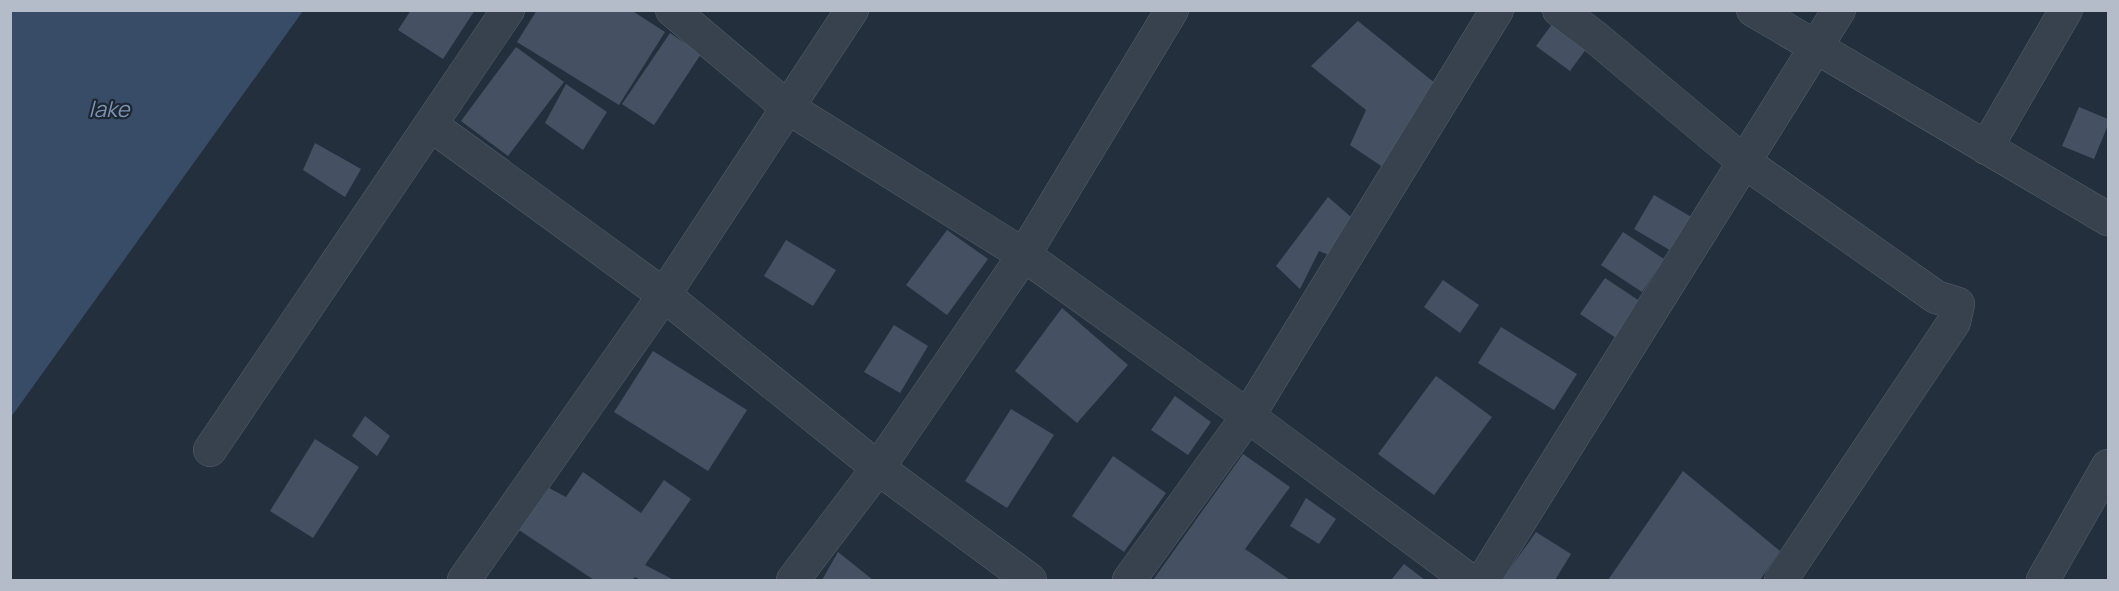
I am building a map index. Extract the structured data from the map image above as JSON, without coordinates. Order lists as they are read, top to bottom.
{
  "water": ["lake"]
}
